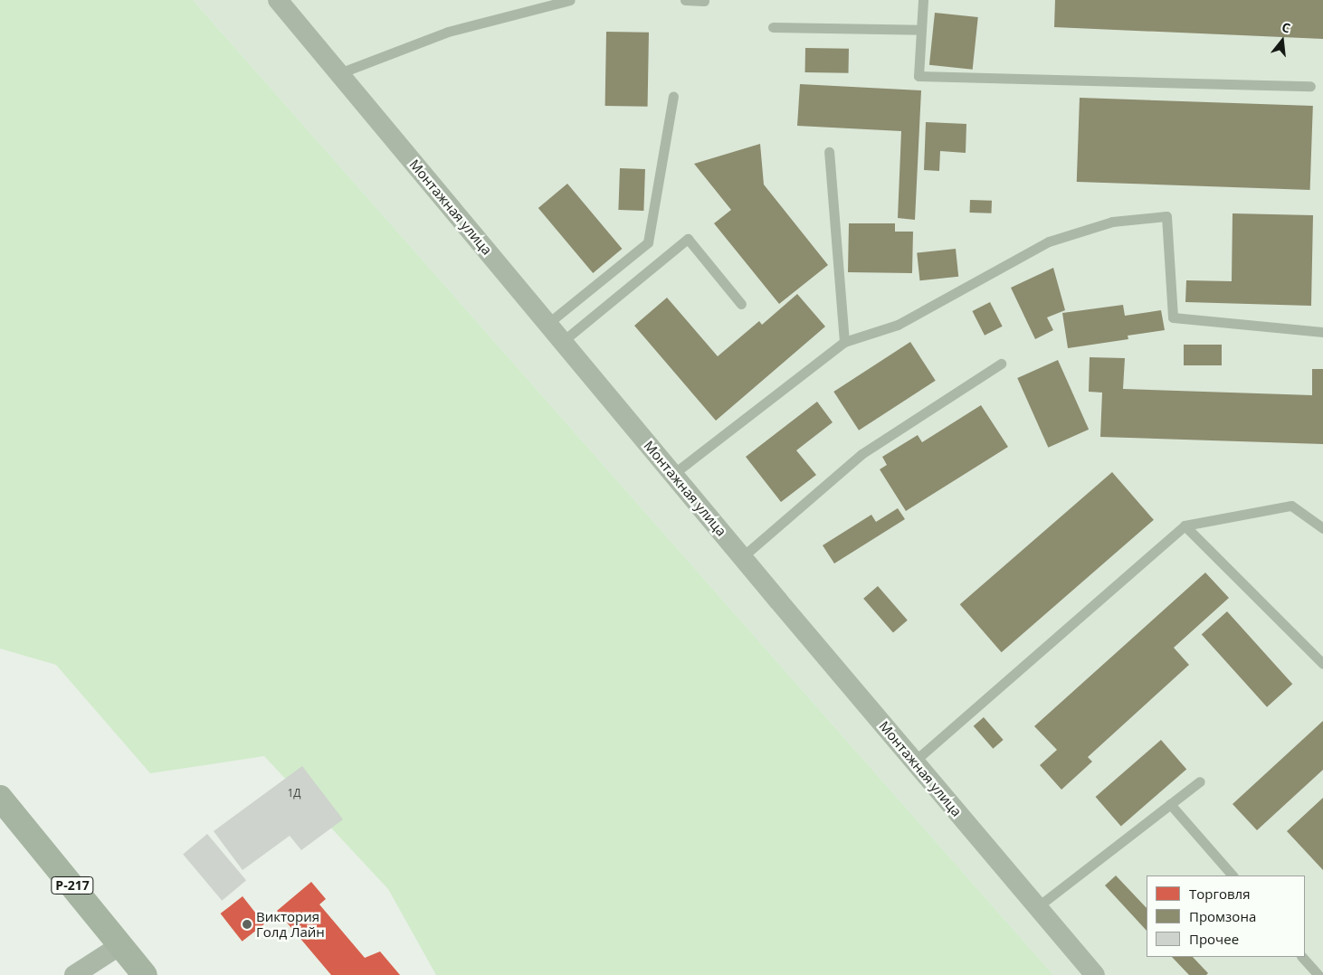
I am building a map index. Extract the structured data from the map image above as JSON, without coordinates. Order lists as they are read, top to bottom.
{
  "streets": {
    "highway": ["Р-217"],
    "street": ["Монтажная улица"]
  },
  "places": ["Виктория Голд Лайн"],
  "house_numbers": ["1Д"],
  "legend": ["Торговля", "Промзона", "Прочее"],
  "north": "top"
}
